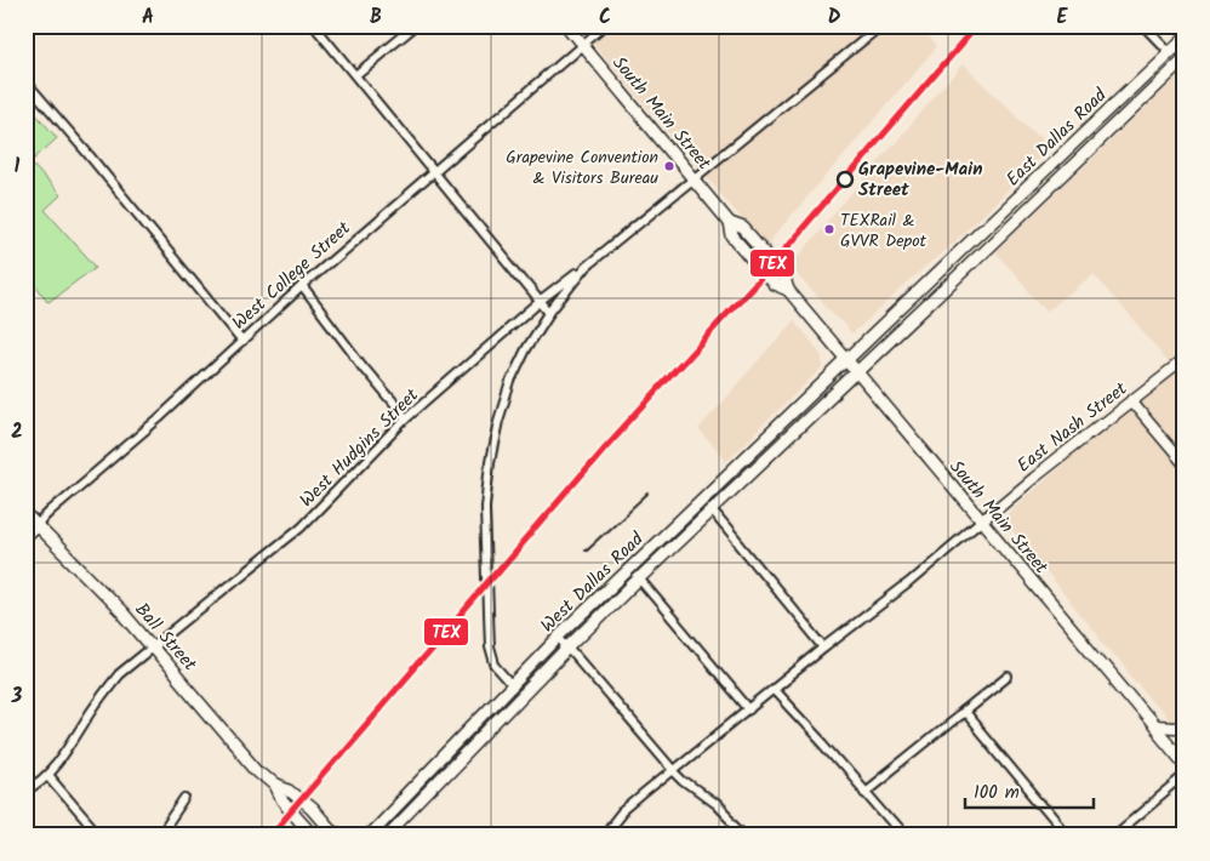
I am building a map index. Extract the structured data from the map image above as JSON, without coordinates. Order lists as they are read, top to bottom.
{
  "streets": {
    "main road": [
      "South Main Street",
      "East Dallas Road",
      "West Dallas Road",
      "Ball Street"
    ],
    "street": ["West College Street", "East Nash Street", "West Hudgins Street"]
  },
  "crossings": [
    ["South Main Street", "East Dallas Road"],
    ["South Main Street", "West College Street"],
    ["South Main Street", "East Nash Street"],
    ["South Main Street", "West Hudgins Street"],
    ["South Main Street", "West Dallas Road"],
    ["East Dallas Road", "West Dallas Road"],
    ["West College Street", "Ball Street"],
    ["West Hudgins Street", "West Dallas Road"],
    ["West Hudgins Street", "Ball Street"]
  ],
  "places": ["Grapevine Convention & Visitors Bureau", "Grapevine-Main Street", "TEXRail & GVVR Depot"],
  "lines": ["transit line TEX"],
  "scale_bar": "100 m",
  "grid": {
    "columns": [
      "A",
      "B",
      "C",
      "D",
      "E"
    ],
    "rows": ["1", "2", "3"]
  }
}
